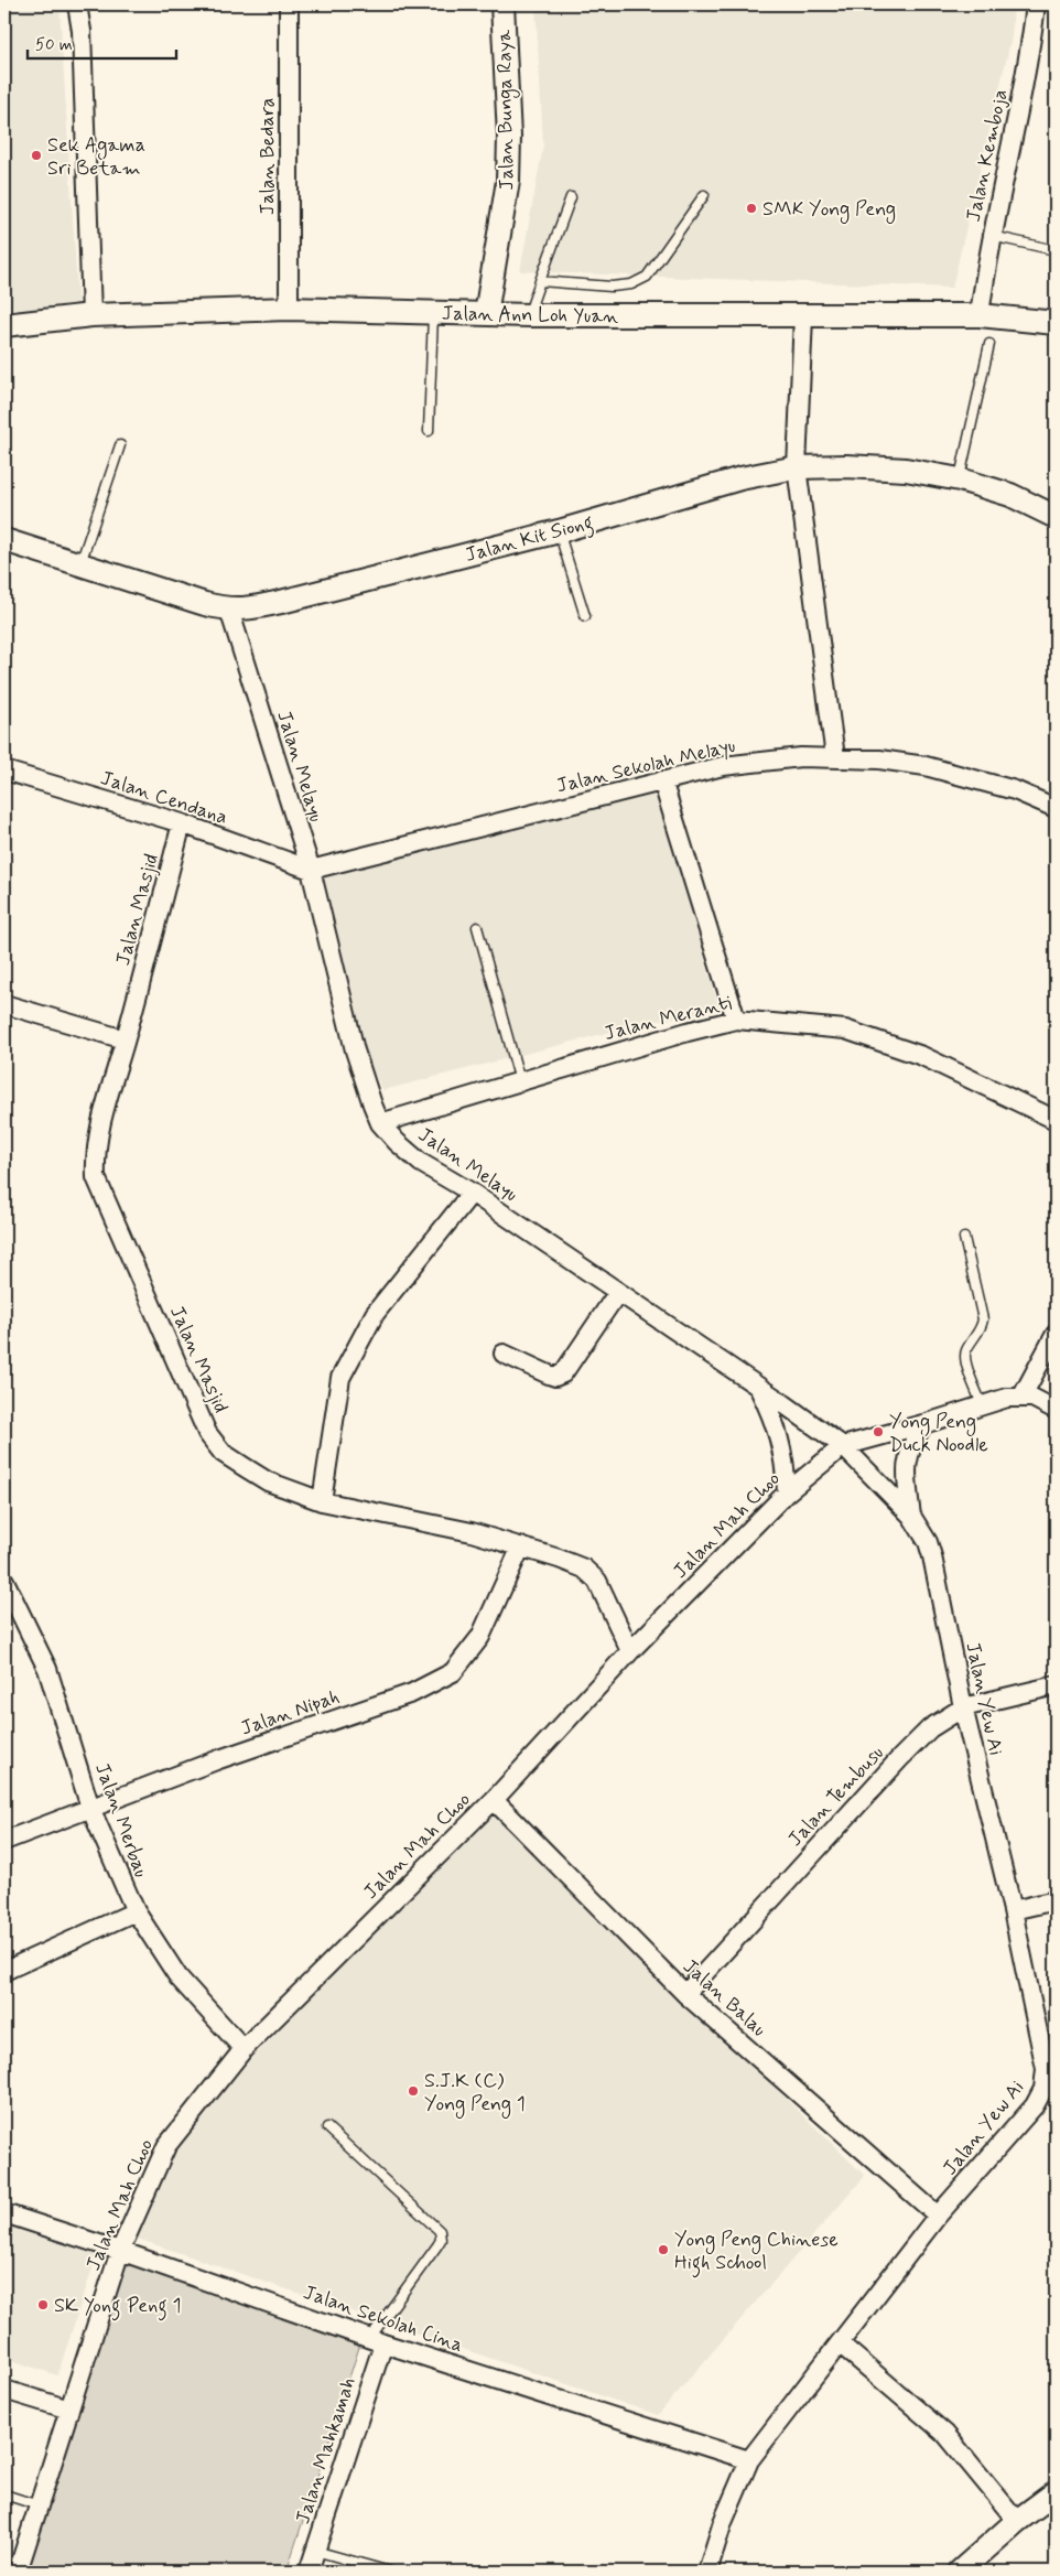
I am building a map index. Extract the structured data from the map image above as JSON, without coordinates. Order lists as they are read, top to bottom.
{
  "streets": {
    "street": [
      "Jalan Bunga Raya",
      "Jalan Kemboja",
      "Jalan Bedara",
      "Jalan Ann Loh Yuan",
      "Jalan Kit Siong",
      "Jalan Sekolah Melayu",
      "Jalan Melayu",
      "Jalan Cendana",
      "Jalan Masjid",
      "Jalan Meranti",
      "Jalan Mah Choo",
      "Jalan Yew Ai",
      "Jalan Nipah",
      "Jalan Tembusu",
      "Jalan Merbau",
      "Jalan Balau",
      "Jalan Sekolah Cina",
      "Jalan Mahkamah"
    ]
  },
  "crossings": [
    ["Jalan Bunga Raya", "Jalan Ann Loh Yuan"],
    ["Jalan Kemboja", "Jalan Ann Loh Yuan"],
    ["Jalan Bedara", "Jalan Ann Loh Yuan"],
    ["Jalan Kit Siong", "Jalan Melayu"],
    ["Jalan Sekolah Melayu", "Jalan Melayu"],
    ["Jalan Sekolah Melayu", "Jalan Cendana"],
    ["Jalan Melayu", "Jalan Cendana"],
    ["Jalan Melayu", "Jalan Meranti"],
    ["Jalan Melayu", "Jalan Mah Choo"],
    ["Jalan Melayu", "Jalan Yew Ai"],
    ["Jalan Cendana", "Jalan Masjid"],
    ["Jalan Masjid", "Jalan Mah Choo"],
    ["Jalan Masjid", "Jalan Nipah"],
    ["Jalan Mah Choo", "Jalan Yew Ai"],
    ["Jalan Mah Choo", "Jalan Merbau"],
    ["Jalan Mah Choo", "Jalan Balau"],
    ["Jalan Mah Choo", "Jalan Sekolah Cina"],
    ["Jalan Yew Ai", "Jalan Tembusu"],
    ["Jalan Yew Ai", "Jalan Balau"],
    ["Jalan Yew Ai", "Jalan Sekolah Cina"],
    ["Jalan Nipah", "Jalan Merbau"],
    ["Jalan Tembusu", "Jalan Balau"],
    ["Jalan Sekolah Cina", "Jalan Mahkamah"]
  ],
  "places": [
    "Sek Agama Sri Betam",
    "SMK Yong Peng",
    "Yong Peng Duck Noodle",
    "S.J.K (C) Yong Peng 1",
    "Yong Peng Chinese High School",
    "SK Yong Peng 1"
  ],
  "scale_bar": "50 m"
}
